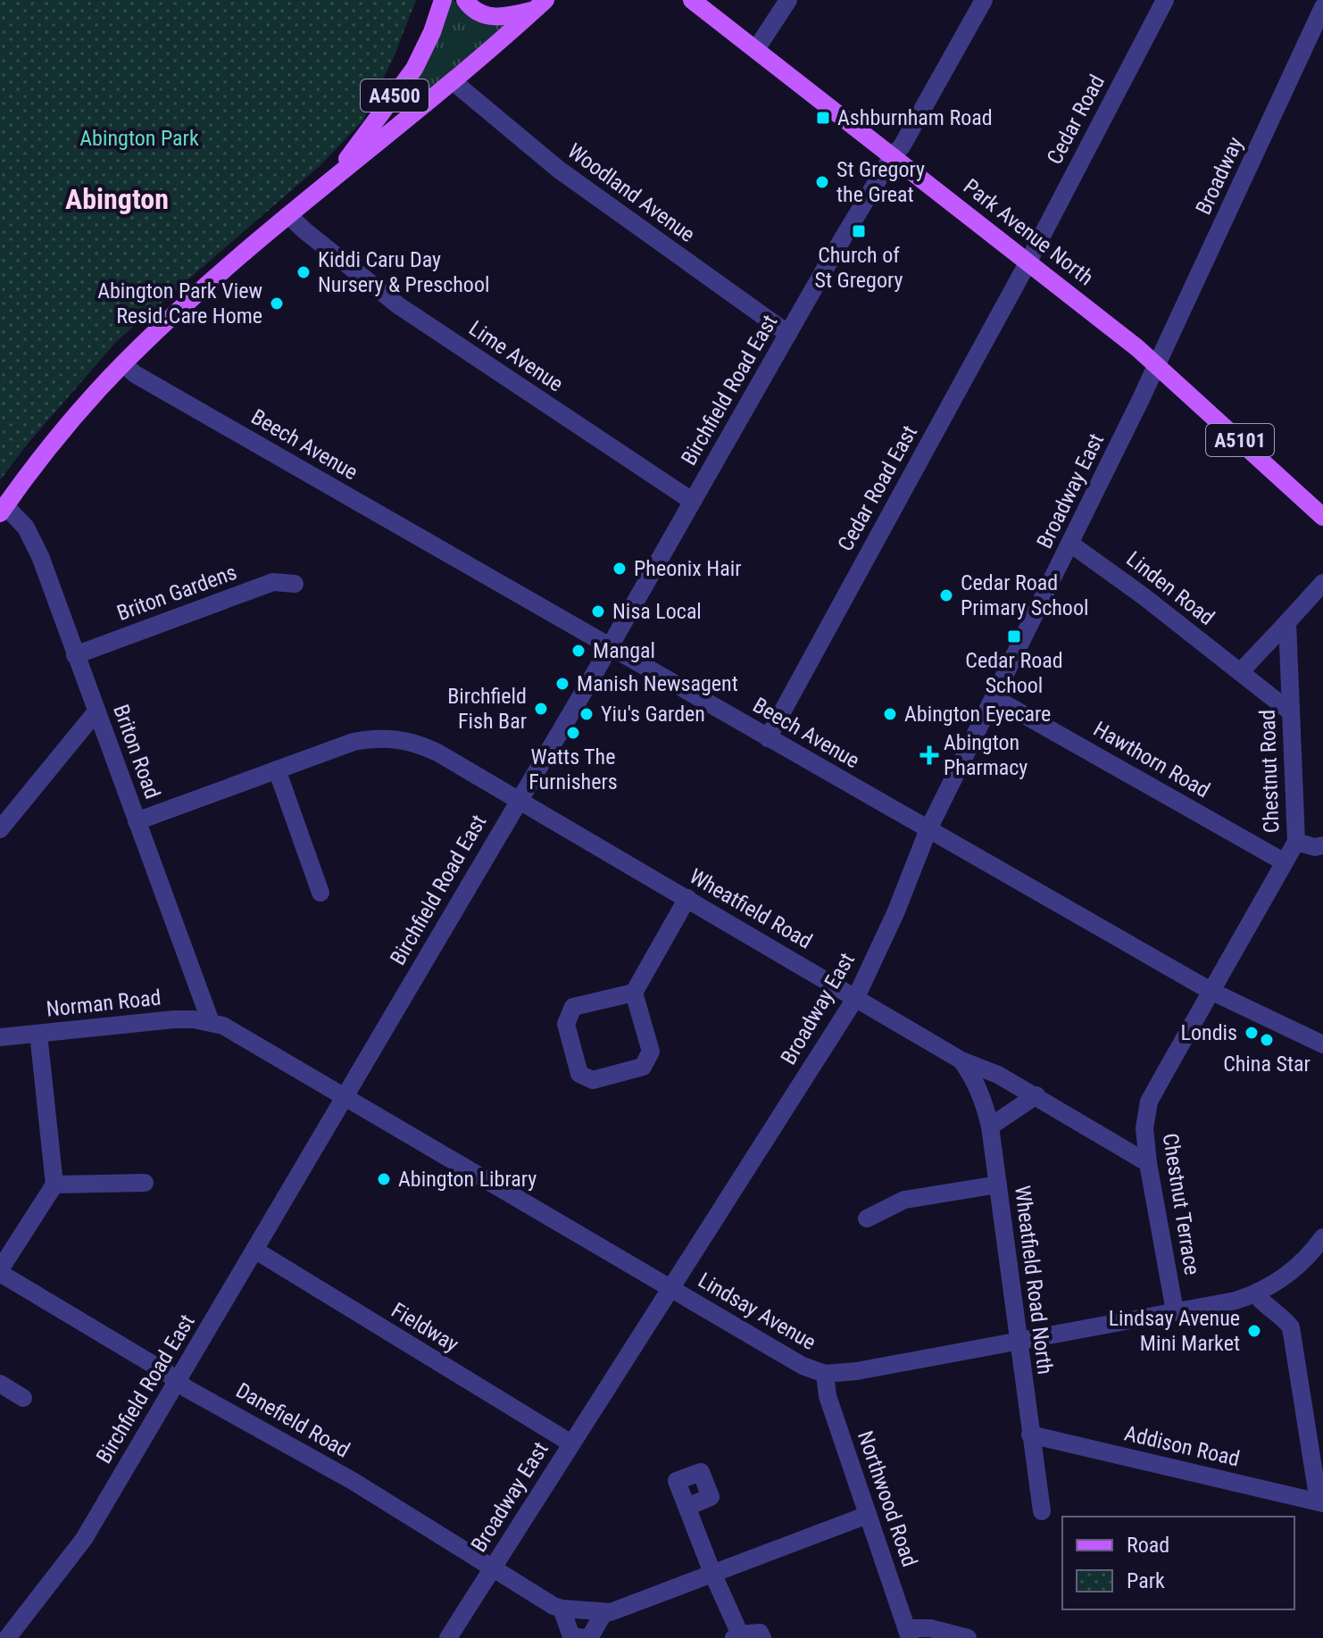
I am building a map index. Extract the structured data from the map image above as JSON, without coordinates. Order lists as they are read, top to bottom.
{
  "streets": {
    "main road": ["A4500", "Park Avenue North", "A5101"],
    "street": [
      "Cedar Road",
      "Broadway",
      "Woodland Avenue",
      "Lime Avenue",
      "Birchfield Road East",
      "Beech Avenue",
      "Cedar Road East",
      "Broadway East",
      "Linden Road",
      "Briton Gardens",
      "Briton Road",
      "Hawthorn Road",
      "Chestnut Road",
      "Wheatfield Road",
      "Norman Road",
      "Chestnut Terrace",
      "Wheatfield Road North",
      "Lindsay Avenue",
      "Fieldway",
      "Danefield Road",
      "Addison Road",
      "Northwood Road"
    ]
  },
  "crossings": [
    ["A4500", "Woodland Avenue"],
    ["A4500", "Lime Avenue"],
    ["A4500", "Beech Avenue"],
    ["A4500", "Briton Road"],
    ["Cedar Road", "Park Avenue North"],
    ["Cedar Road", "Cedar Road East"],
    ["Broadway", "Park Avenue North"],
    ["Broadway", "Broadway East"],
    ["Woodland Avenue", "Birchfield Road East"],
    ["Park Avenue North", "Birchfield Road East"],
    ["Park Avenue North", "Cedar Road East"],
    ["Park Avenue North", "Broadway East"],
    ["Lime Avenue", "Birchfield Road East"],
    ["Birchfield Road East", "Beech Avenue"],
    ["Birchfield Road East", "Wheatfield Road"],
    ["Birchfield Road East", "Lindsay Avenue"],
    ["Birchfield Road East", "Fieldway"],
    ["Birchfield Road East", "Danefield Road"],
    ["Beech Avenue", "Cedar Road East"],
    ["Beech Avenue", "Broadway East"],
    ["Beech Avenue", "Chestnut Road"],
    ["Beech Avenue", "Chestnut Terrace"],
    ["Broadway East", "Linden Road"],
    ["Broadway East", "Hawthorn Road"],
    ["Broadway East", "Wheatfield Road"],
    ["Broadway East", "Lindsay Avenue"],
    ["Broadway East", "Fieldway"],
    ["Broadway East", "Danefield Road"],
    ["Linden Road", "Chestnut Road"],
    ["Briton Gardens", "Briton Road"],
    ["Briton Road", "Wheatfield Road"],
    ["Briton Road", "Norman Road"],
    ["Briton Road", "Lindsay Avenue"],
    ["Hawthorn Road", "Chestnut Road"],
    ["Chestnut Road", "Chestnut Terrace"],
    ["Wheatfield Road", "Chestnut Terrace"],
    ["Wheatfield Road", "Wheatfield Road North"],
    ["Norman Road", "Lindsay Avenue"],
    ["Chestnut Terrace", "Lindsay Avenue"],
    ["Wheatfield Road North", "Lindsay Avenue"],
    ["Wheatfield Road North", "Addison Road"],
    ["Lindsay Avenue", "Northwood Road"],
    ["Danefield Road", "Northwood Road"]
  ],
  "districts": ["Abington"],
  "parks": ["Abington Park"],
  "places": {
    "transit": ["Ashburnham Road", "Church of St Gregory", "Cedar Road School"],
    "other": [
      "St Gregory the Great",
      "Kiddi Caru Day Nursery & Preschool",
      "Abington Park View Resid.Care Home",
      "Pheonix Hair",
      "Cedar Road Primary School",
      "Nisa Local",
      "Mangal",
      "Manish Newsagent",
      "Birchfield Fish Bar",
      "Yiu's Garden",
      "Abington Eyecare",
      "Watts The Furnishers",
      "Londis",
      "China Star",
      "Abington Library",
      "Lindsay Avenue Mini Market"
    ],
    "health": ["Abington Pharmacy"]
  },
  "legend": ["Road", "Park"]
}
